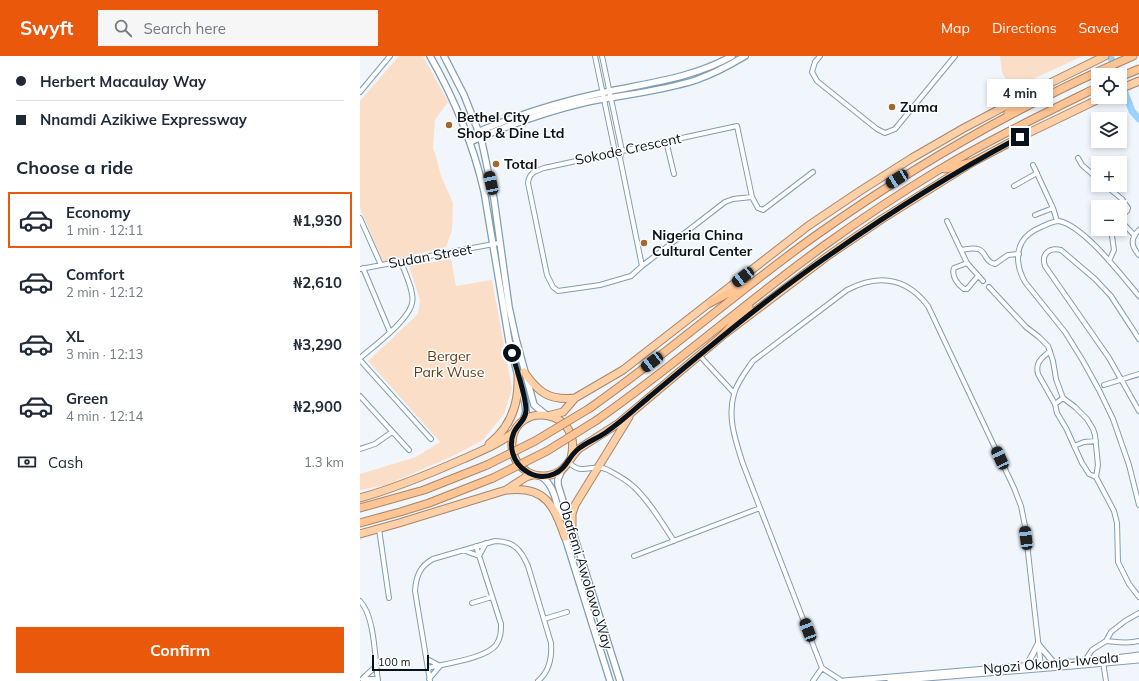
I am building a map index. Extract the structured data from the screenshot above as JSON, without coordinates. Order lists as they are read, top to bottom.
{
  "streets": {
    "main road": ["Obafemi Awolowo Way"],
    "street": ["Sokode Crescent", "Sudan Street", "Ngozi Okonjo-Iweala"]
  },
  "parks": ["Berger Park Wuse"],
  "places": [
    "Zuma",
    "Bethel City Shop & Dine Ltd",
    "Total",
    "Nigeria China Cultural Center"
  ],
  "scale_bar": "100 m",
  "page": {
    "header": "Swyft",
    "search": "Search here",
    "nav": ["Map", "Directions", "Saved"],
    "banner": ["Herbert Macaulay Way", "Nnamdi Azikiwe Expressway"],
    "map_buttons": ["+", "−"],
    "bubble": "4 min",
    "heading": "Choose a ride",
    "list": [
      {
        "name": "Economy",
        "note": "1 min · 12:11",
        "value": "₦1,930"
      },
      {
        "name": "Comfort",
        "note": "2 min · 12:12",
        "value": "₦2,610"
      },
      {
        "name": "XL",
        "note": "3 min · 12:13",
        "value": "₦3,290"
      },
      {
        "name": "Green",
        "note": "4 min · 12:14",
        "value": "₦2,900"
      }
    ],
    "pay": ["Cash", "1.3 km"],
    "buttons": "Confirm",
    "scale": "100 m"
  }
}
